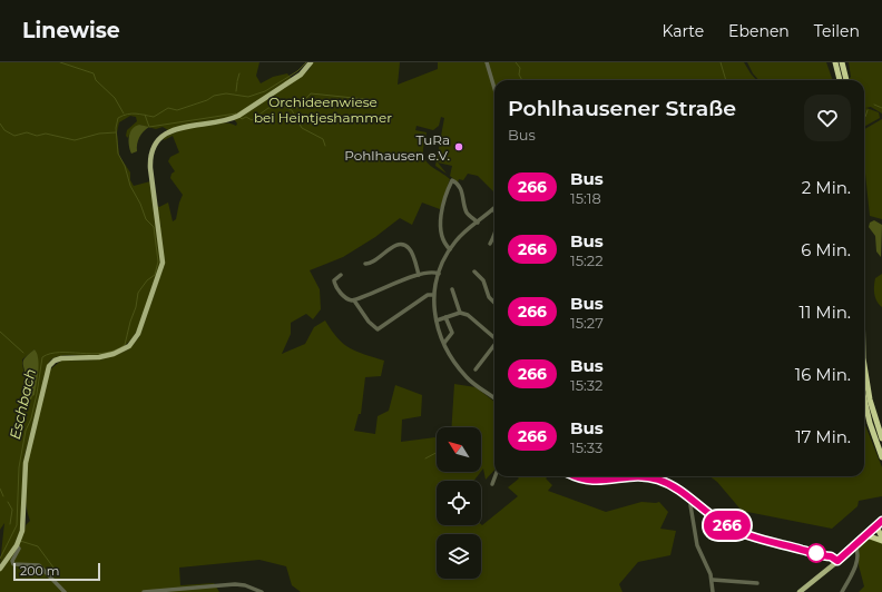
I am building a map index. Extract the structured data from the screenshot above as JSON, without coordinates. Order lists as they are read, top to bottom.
{
  "water": ["Eschbach"],
  "parks": ["Orchideenwiese bei Heintjeshammer"],
  "places": ["TuRa Pohlhausen e.V."],
  "lines": ["bus line 266"],
  "scale_bar": "200 m",
  "north": "top left",
  "page": {
    "header": "Linewise",
    "nav": ["Karte", "Ebenen", "Teilen"],
    "on_map": "266",
    "heading": ["Pohlhausener Straße", "Bus"],
    "list": [
      {
        "mark": "266",
        "name": "Bus",
        "note": "15:18",
        "value": "2 Min."
      },
      {
        "mark": "266",
        "name": "Bus",
        "note": "15:22",
        "value": "6 Min."
      },
      {
        "mark": "266",
        "name": "Bus",
        "note": "15:27",
        "value": "11 Min."
      },
      {
        "mark": "266",
        "name": "Bus",
        "note": "15:32",
        "value": "16 Min."
      },
      {
        "mark": "266",
        "name": "Bus",
        "note": "15:33",
        "value": "17 Min."
      }
    ],
    "scale": "200 m"
  }
}
